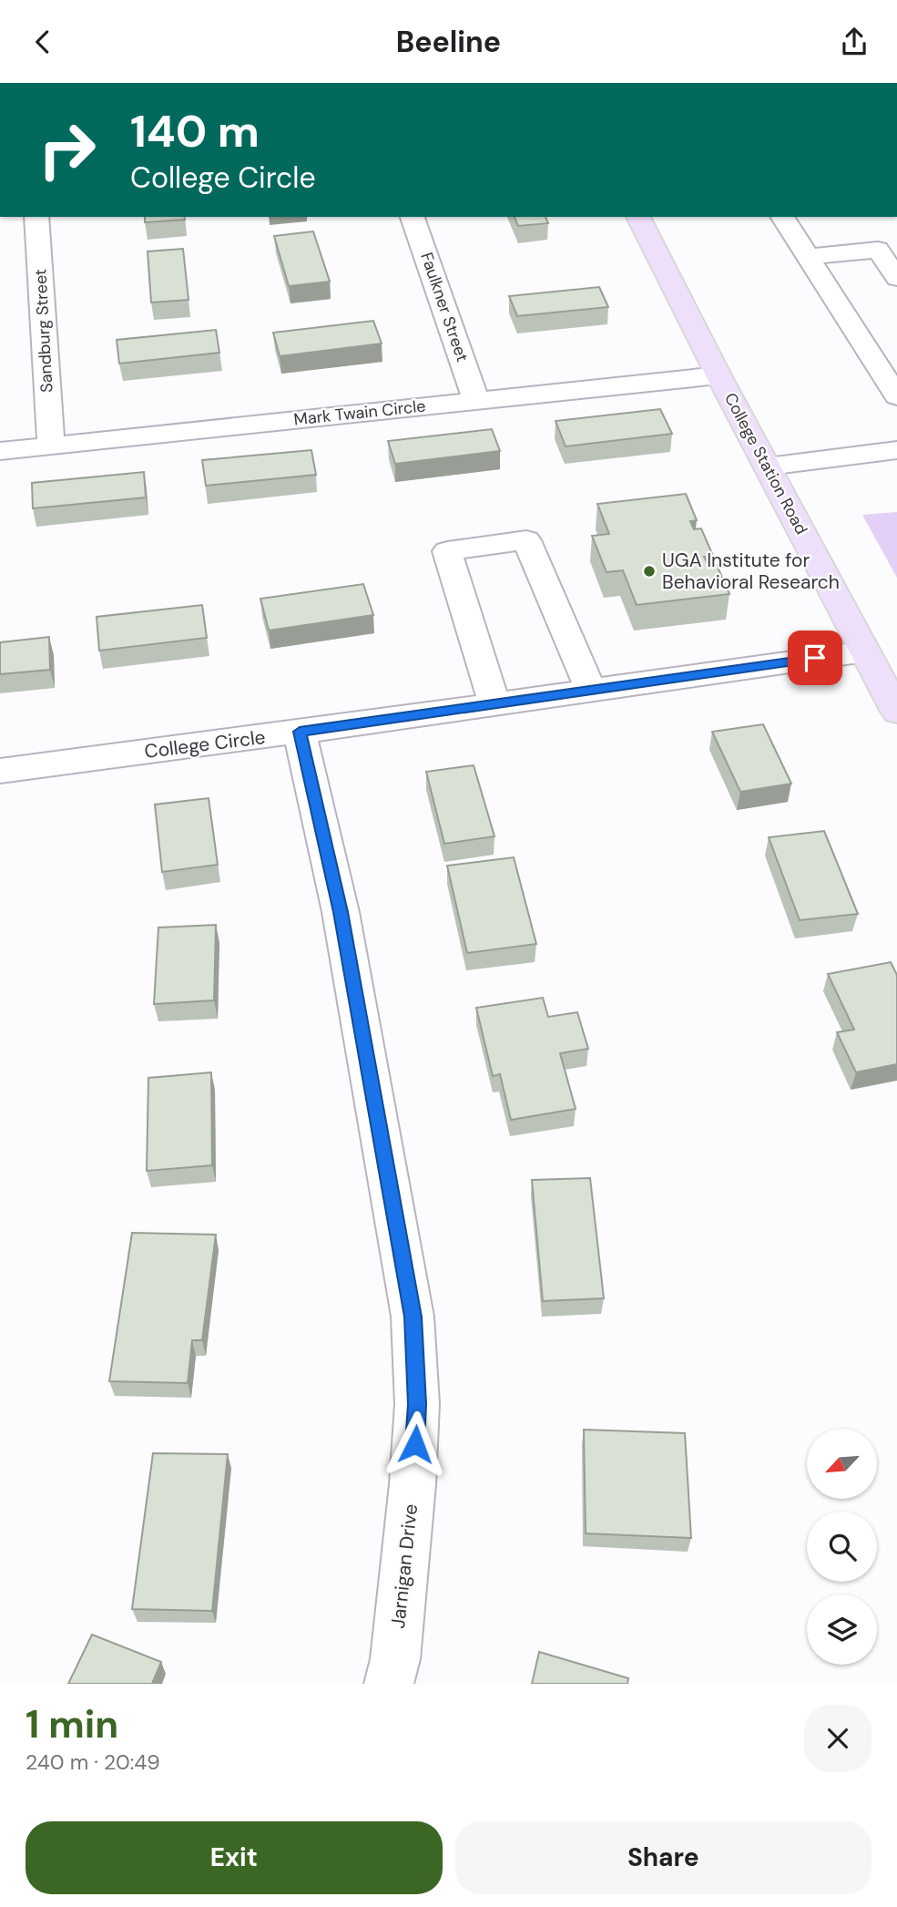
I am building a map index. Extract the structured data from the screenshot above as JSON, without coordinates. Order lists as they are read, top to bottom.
{
  "streets": {
    "main road": ["College Station Road"],
    "street": [
      "Faulkner Street",
      "Sandburg Street",
      "Mark Twain Circle",
      "College Circle",
      "Jarnigan Drive"
    ]
  },
  "crossings": [
    ["Faulkner Street", "Mark Twain Circle"],
    ["Sandburg Street", "Mark Twain Circle"],
    ["Mark Twain Circle", "College Station Road"],
    ["College Station Road", "College Circle"],
    ["College Circle", "Jarnigan Drive"]
  ],
  "places": ["UGA Institute for Behavioral Research"],
  "north": "bottom left",
  "page": {
    "header": "Beeline",
    "turn": ["140 m", "College Circle"],
    "heading": ["1 min", "240 m · 20:49"],
    "buttons": ["Exit", "Share"]
  }
}
